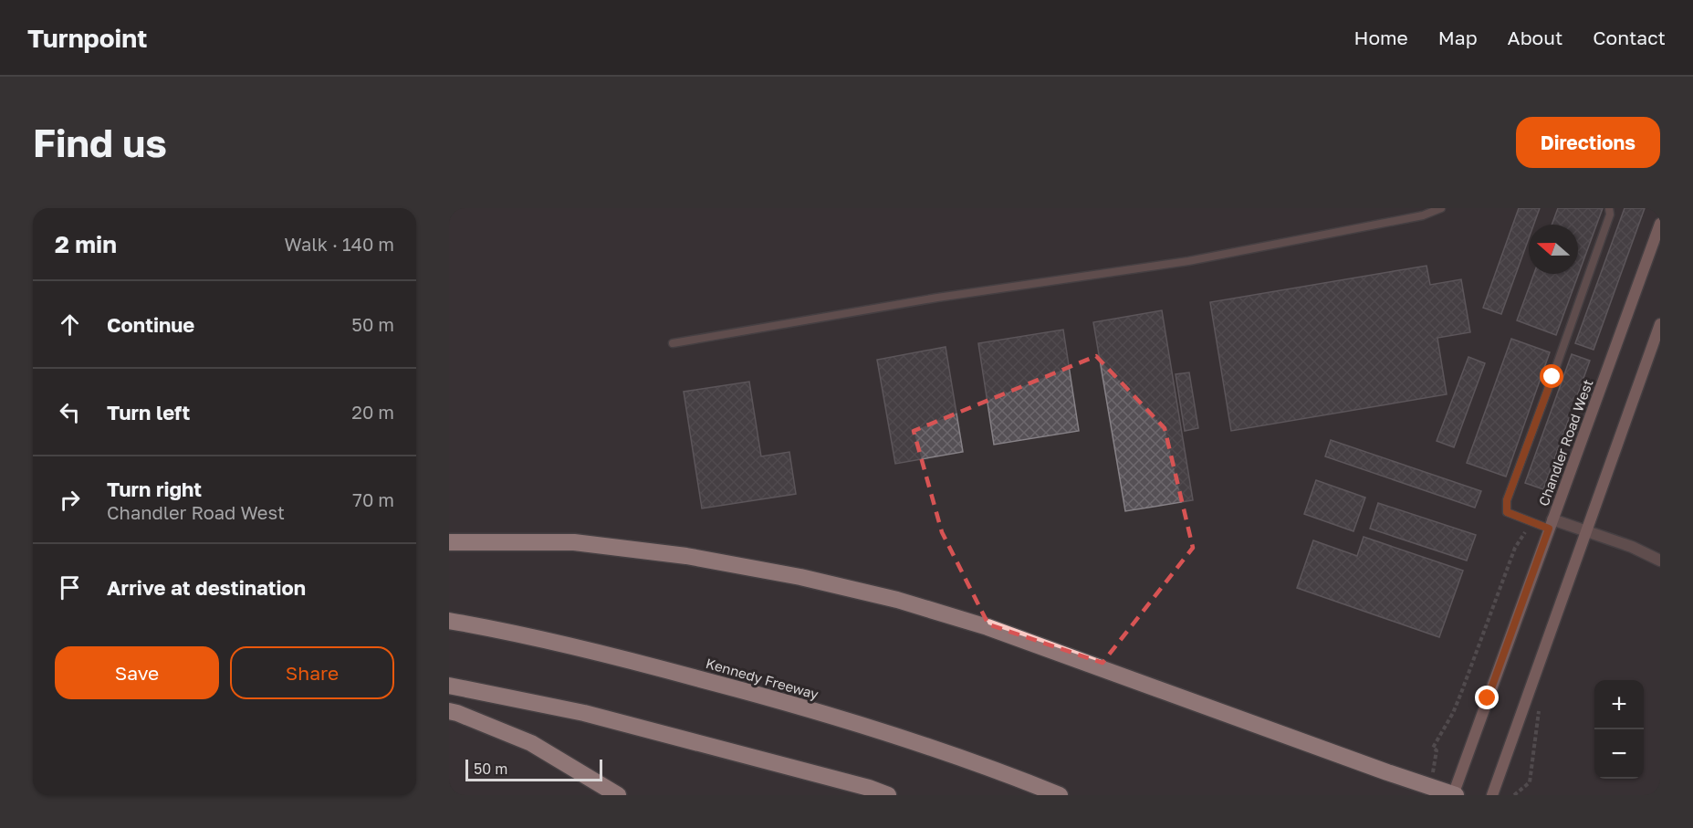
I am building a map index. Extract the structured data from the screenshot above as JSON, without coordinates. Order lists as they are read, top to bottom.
{
  "streets": {
    "highway": ["Kennedy Freeway"],
    "main road": ["Chandler Road West"]
  },
  "scale_bar": "50 m",
  "north": "left",
  "page": {
    "header": "Turnpoint",
    "nav": [
      "Home",
      "Map",
      "About",
      "Contact"
    ],
    "buttons": [
      "Directions",
      ["Save", "Share"]
    ],
    "title": "Find us",
    "heading": ["2 min", "Walk · 140 m"],
    "list": [
      ["Continue", "50 m"],
      ["Turn left", "20 m"],
      ["Turn right", "Chandler Road West", "70 m"],
      "Arrive at destination"
    ],
    "map_buttons": ["+", "−"],
    "scale": "50 m"
  }
}
